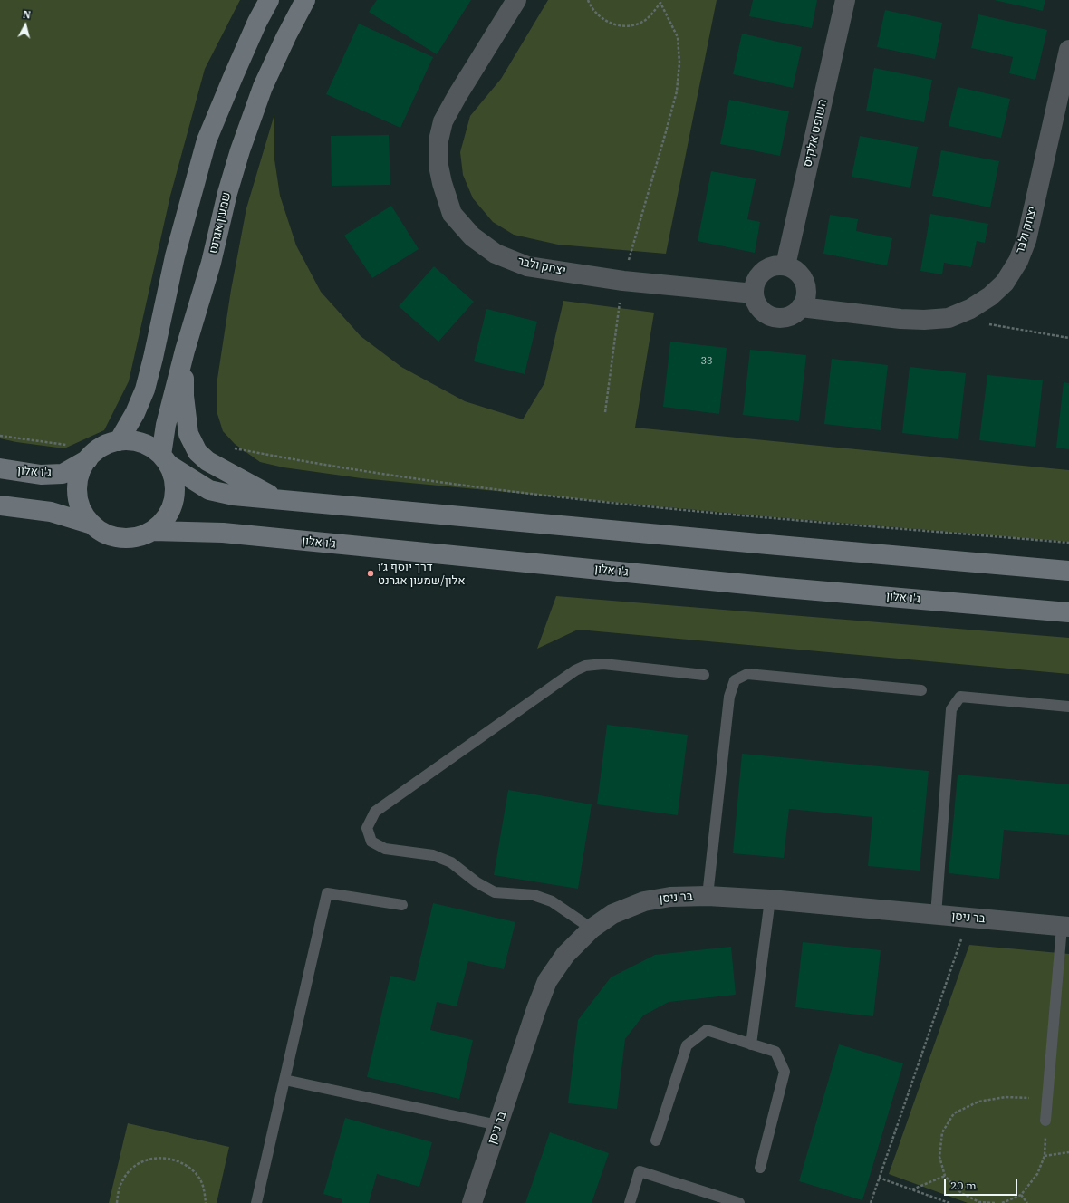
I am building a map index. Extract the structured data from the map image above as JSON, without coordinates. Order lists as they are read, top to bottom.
{
  "streets": {
    "main road": ["שמעון אגרנט", "ג'ו אלון"],
    "street": ["השופט אלקיס", "יצחק ולבר", "בר ניסן"]
  },
  "crossings": [
    ["השופט אלקיס", "יצחק ולבר"],
    ["שמעון אגרנט", "ג'ו אלון"]
  ],
  "places": ["דרך יוסף ג׳ו אלון/שמעון אגרנט"],
  "house_numbers": ["33"],
  "scale_bar": "20 m",
  "north": "top"
}
